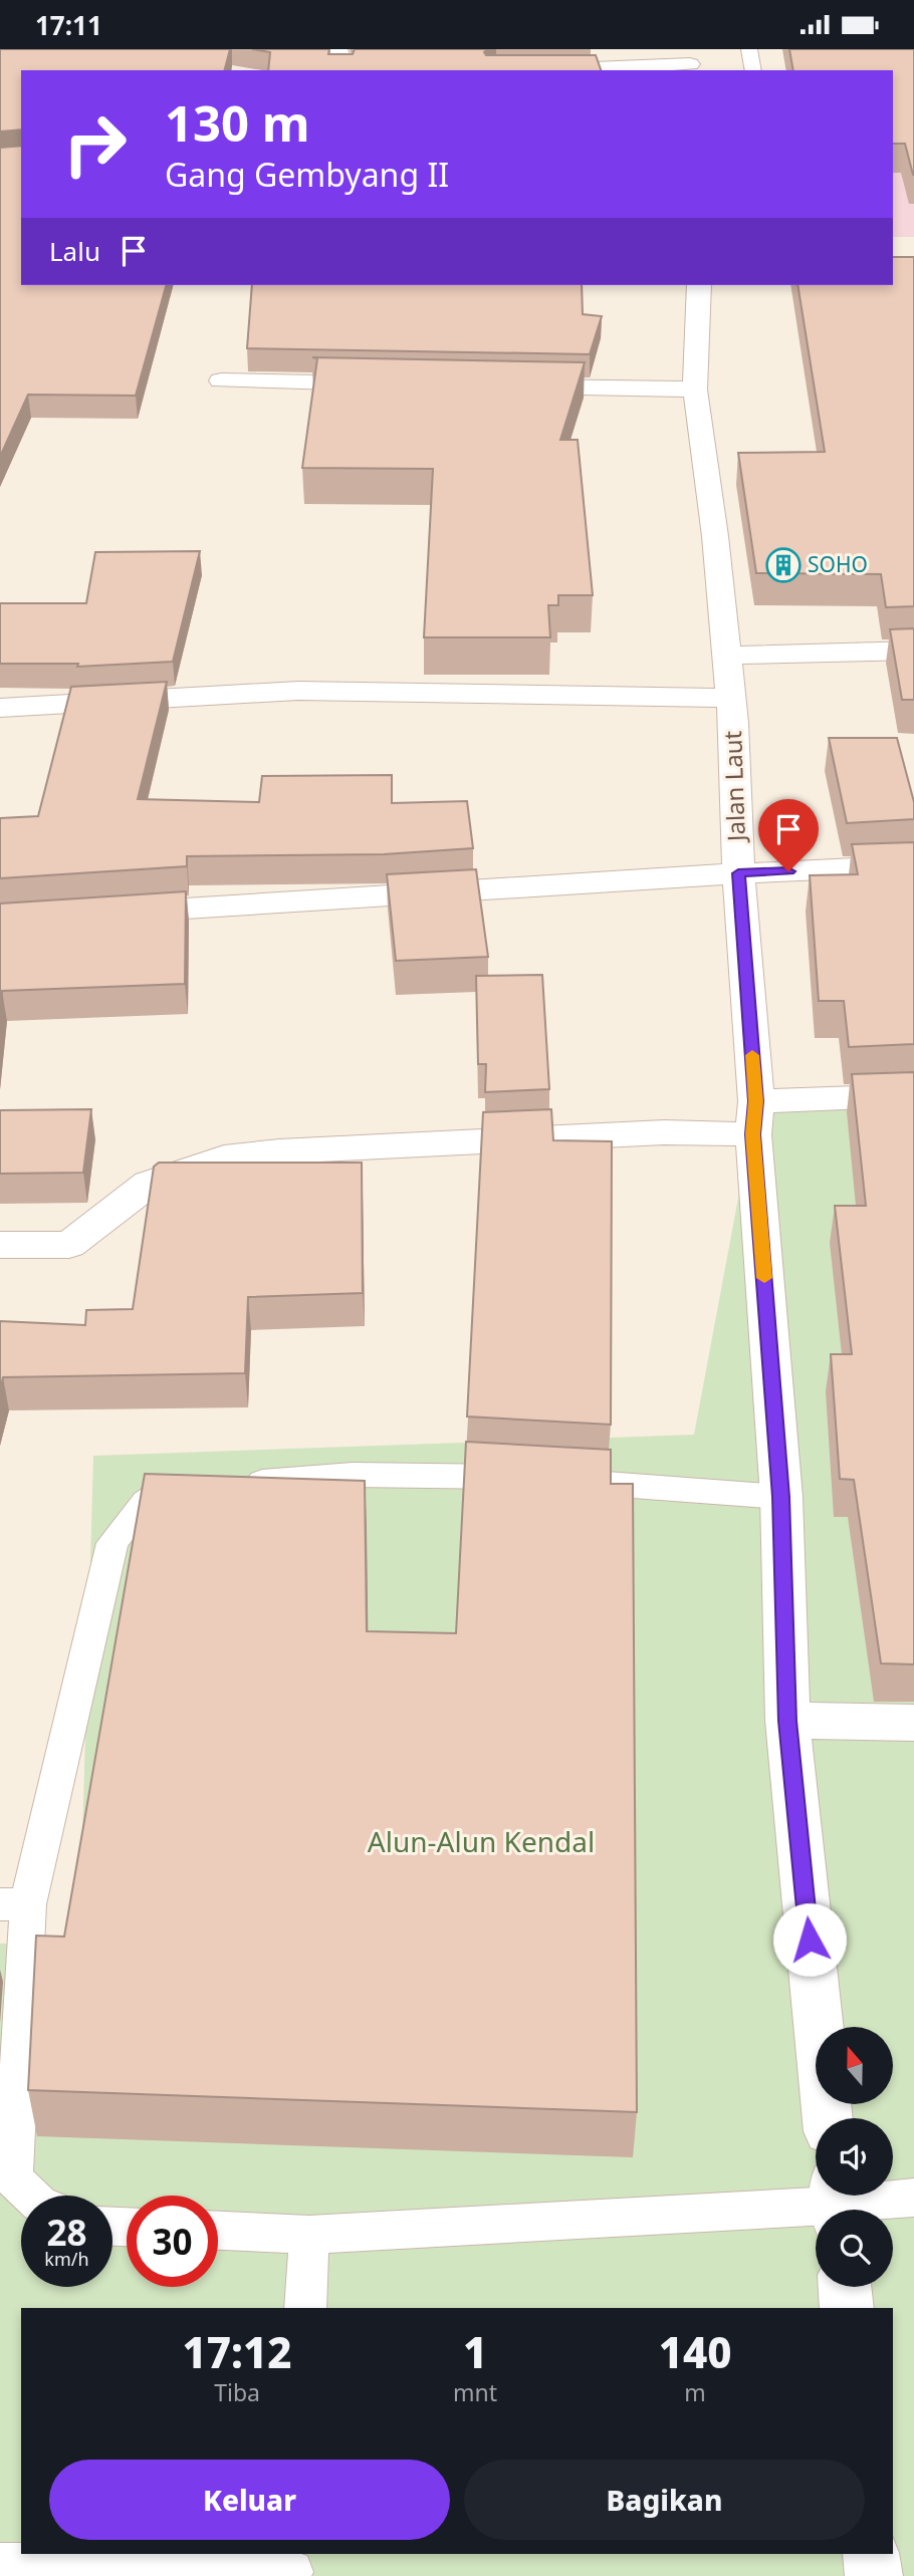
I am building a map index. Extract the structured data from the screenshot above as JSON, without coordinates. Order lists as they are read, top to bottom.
{
  "streets": {
    "street": ["Jalan Laut"]
  },
  "parks": ["Alun-Alun Kendal"],
  "places": {
    "building": ["SOHO"]
  },
  "north": "top",
  "page": {
    "status": "17:11",
    "turn": ["130 m", "Gang Gembyang II"],
    "then": "Lalu",
    "speed": "28 km/h",
    "limit": "30",
    "eta": [
      "17:12",
      "Tiba",
      "1",
      "mnt",
      "140",
      "m"
    ],
    "buttons": ["Keluar", "Bagikan"]
  }
}
